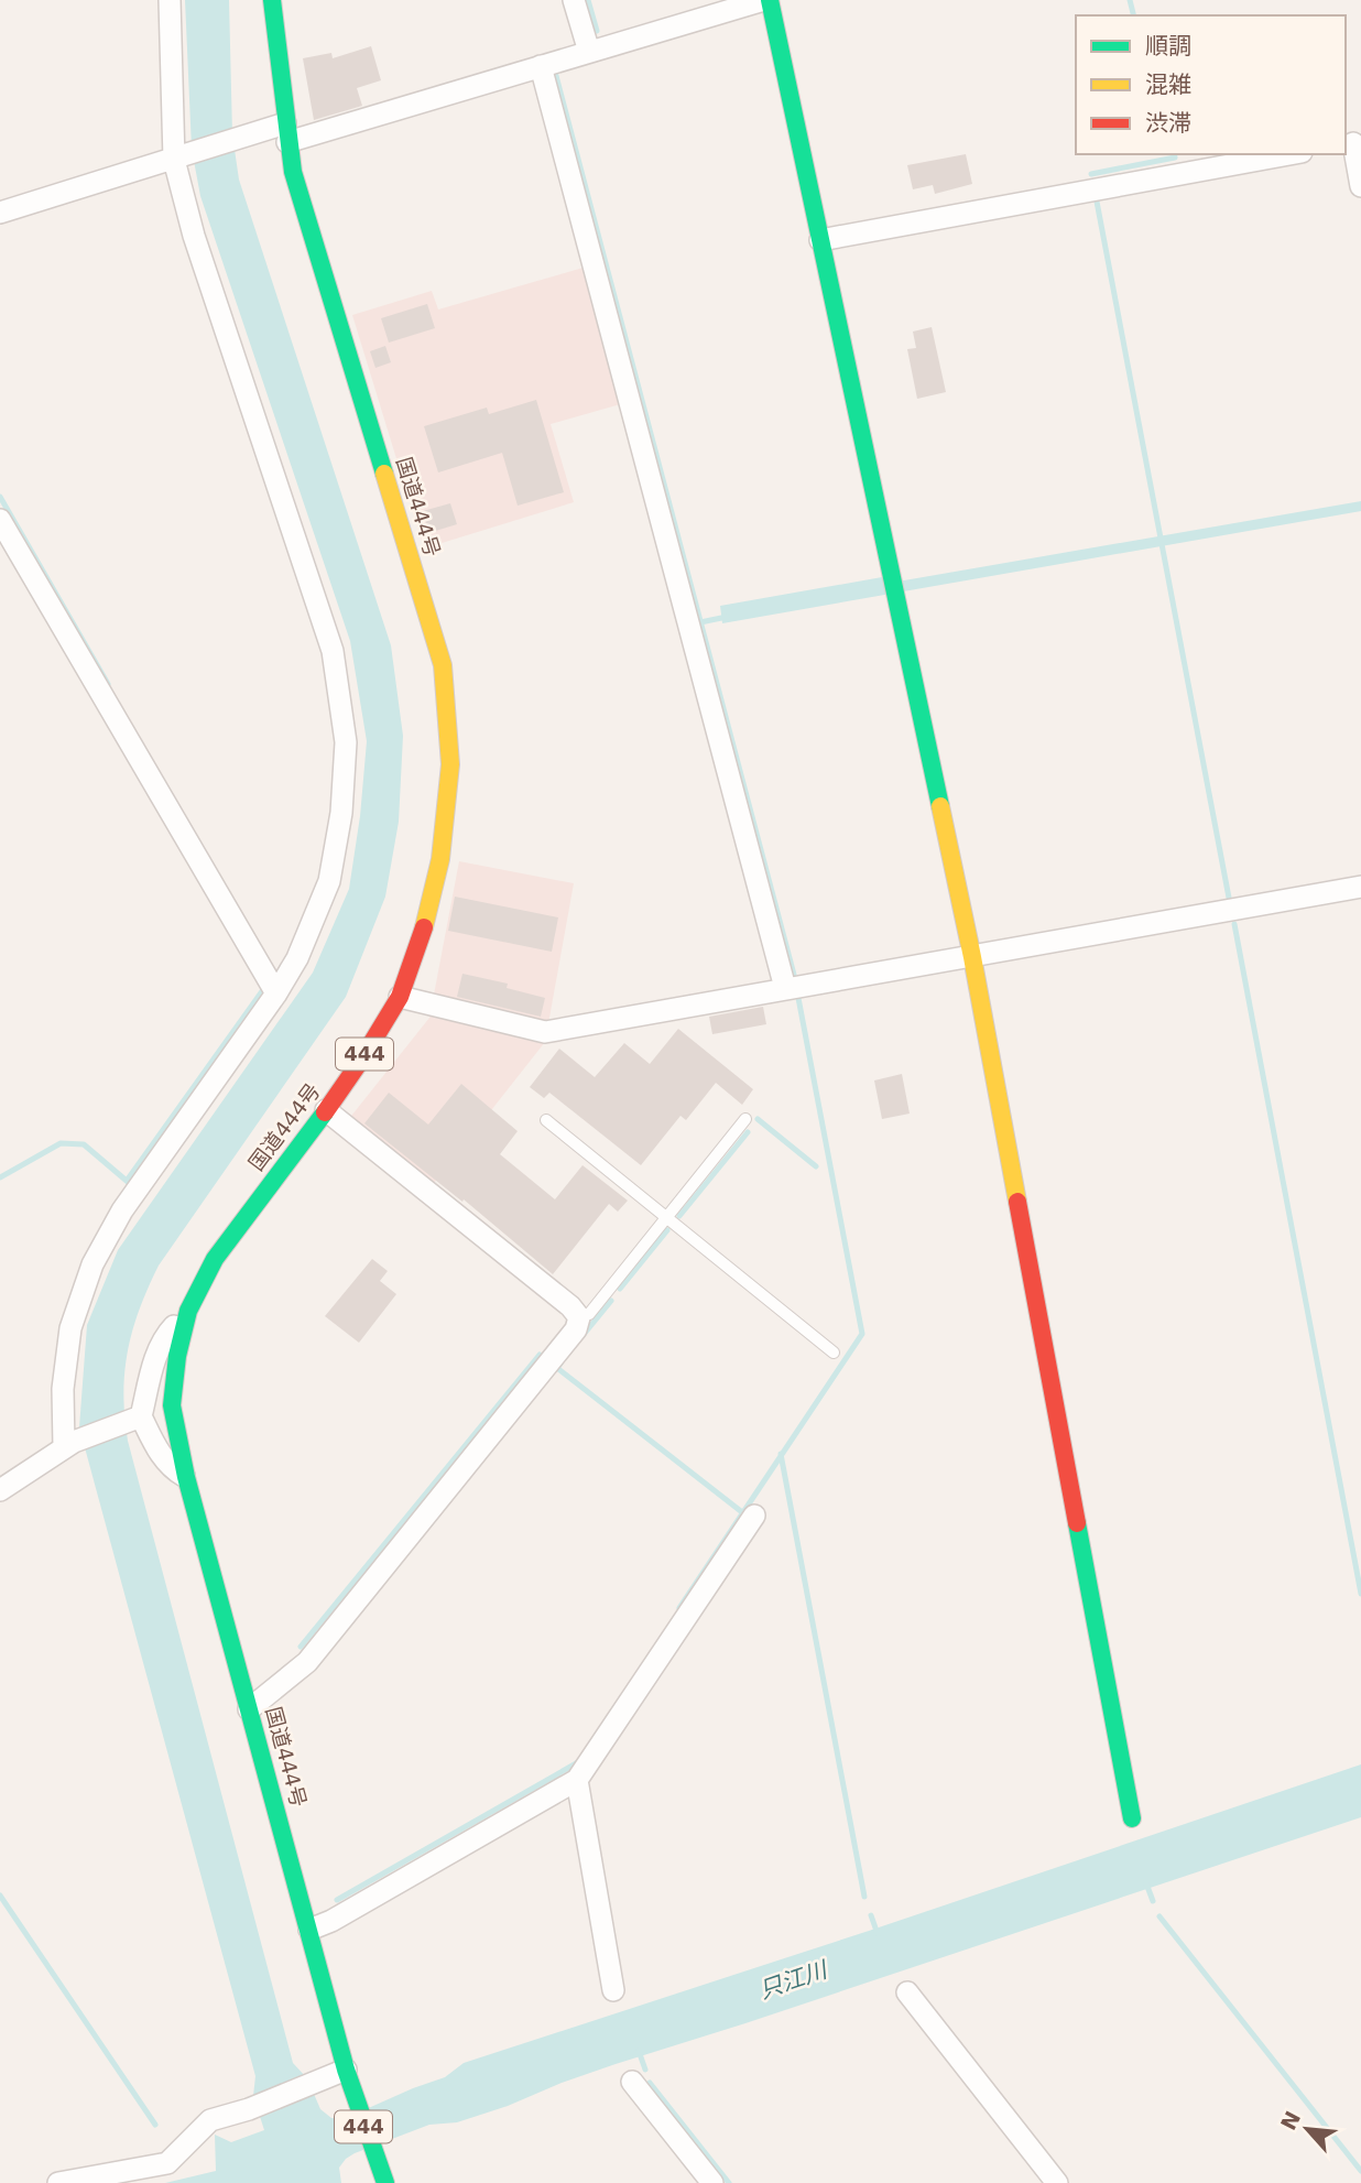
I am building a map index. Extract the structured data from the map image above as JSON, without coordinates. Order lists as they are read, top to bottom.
{
  "streets": {
    "main road": ["国道444号", "444"]
  },
  "water": ["只江川"],
  "legend": ["順調", "混雑", "渋滞"],
  "north": "top left"
}
